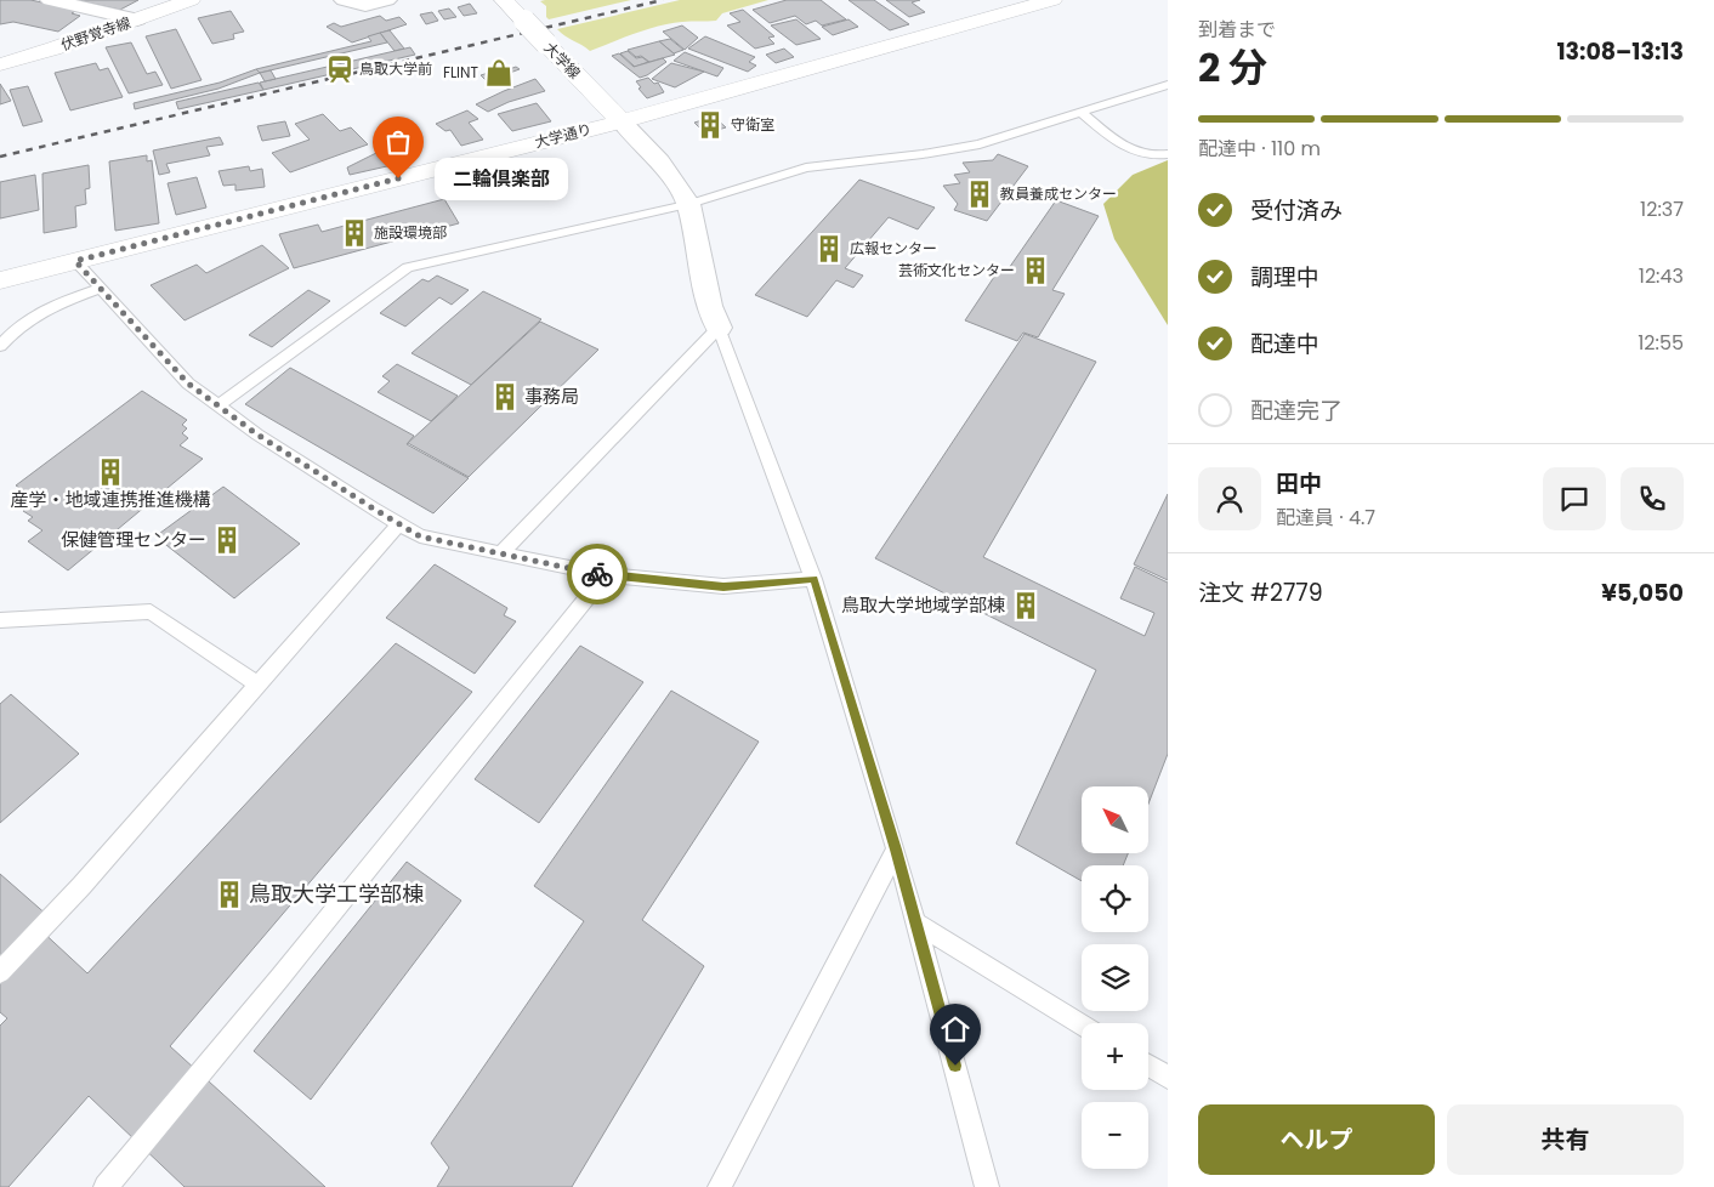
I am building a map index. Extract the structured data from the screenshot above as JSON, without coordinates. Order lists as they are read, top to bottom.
{
  "streets": {
    "street": ["伏野覚寺線", "大学線", "大学通り"]
  },
  "crossings": [
    ["大学線", "大学通り"]
  ],
  "places": {
    "station": ["鳥取大学前"],
    "shop": ["FLINT"],
    "building": [
      "守衛室",
      "教員養成センター",
      "施設環境部",
      "広報センター",
      "芸術文化センター",
      "事務局",
      "産学・地域連携推進機構",
      "保健管理センター",
      "鳥取大学地域学部棟",
      "鳥取大学工学部棟"
    ],
    "other": ["二輪倶楽部"]
  },
  "north": "top left",
  "page": {
    "heading": ["2 分", "到着まで", "13:08–13:13"],
    "panel": [
      "田中",
      "配達員 · 4.7",
      "注文 #2779",
      "¥5,050"
    ],
    "bar": "配達中 · 110 m",
    "bubble": "二輪倶楽部",
    "list": [
      ["受付済み", "12:37"],
      ["調理中", "12:43"],
      ["配達中", "12:55"],
      "配達完了"
    ],
    "map_buttons": ["+", "−"],
    "buttons": ["ヘルプ", "共有"]
  }
}
